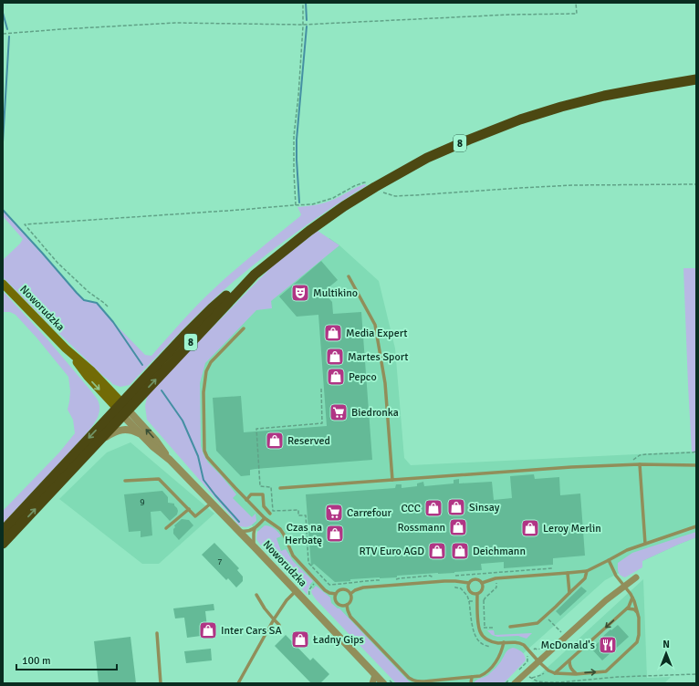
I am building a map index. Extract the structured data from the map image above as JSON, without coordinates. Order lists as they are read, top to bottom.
{
  "streets": {
    "highway": ["8"],
    "main road": ["Noworudzka"]
  },
  "crossings": [
    ["8", "Noworudzka"]
  ],
  "places": {
    "theatre": ["Multikino"],
    "shop": [
      "Media Expert",
      "Martes Sport",
      "Pepco",
      "Reserved",
      "Sinsay",
      "CCC",
      "Rossmann",
      "Leroy Merlin",
      "Czas na Herbatę",
      "RTV Euro AGD",
      "Deichmann",
      "Inter Cars SA",
      "Ładny Gips"
    ],
    "supermarket": ["Biedronka", "Carrefour"],
    "restaurant": ["McDonald's"]
  },
  "house_numbers": ["9", "7"],
  "scale_bar": "100 m",
  "north": "top"
}
